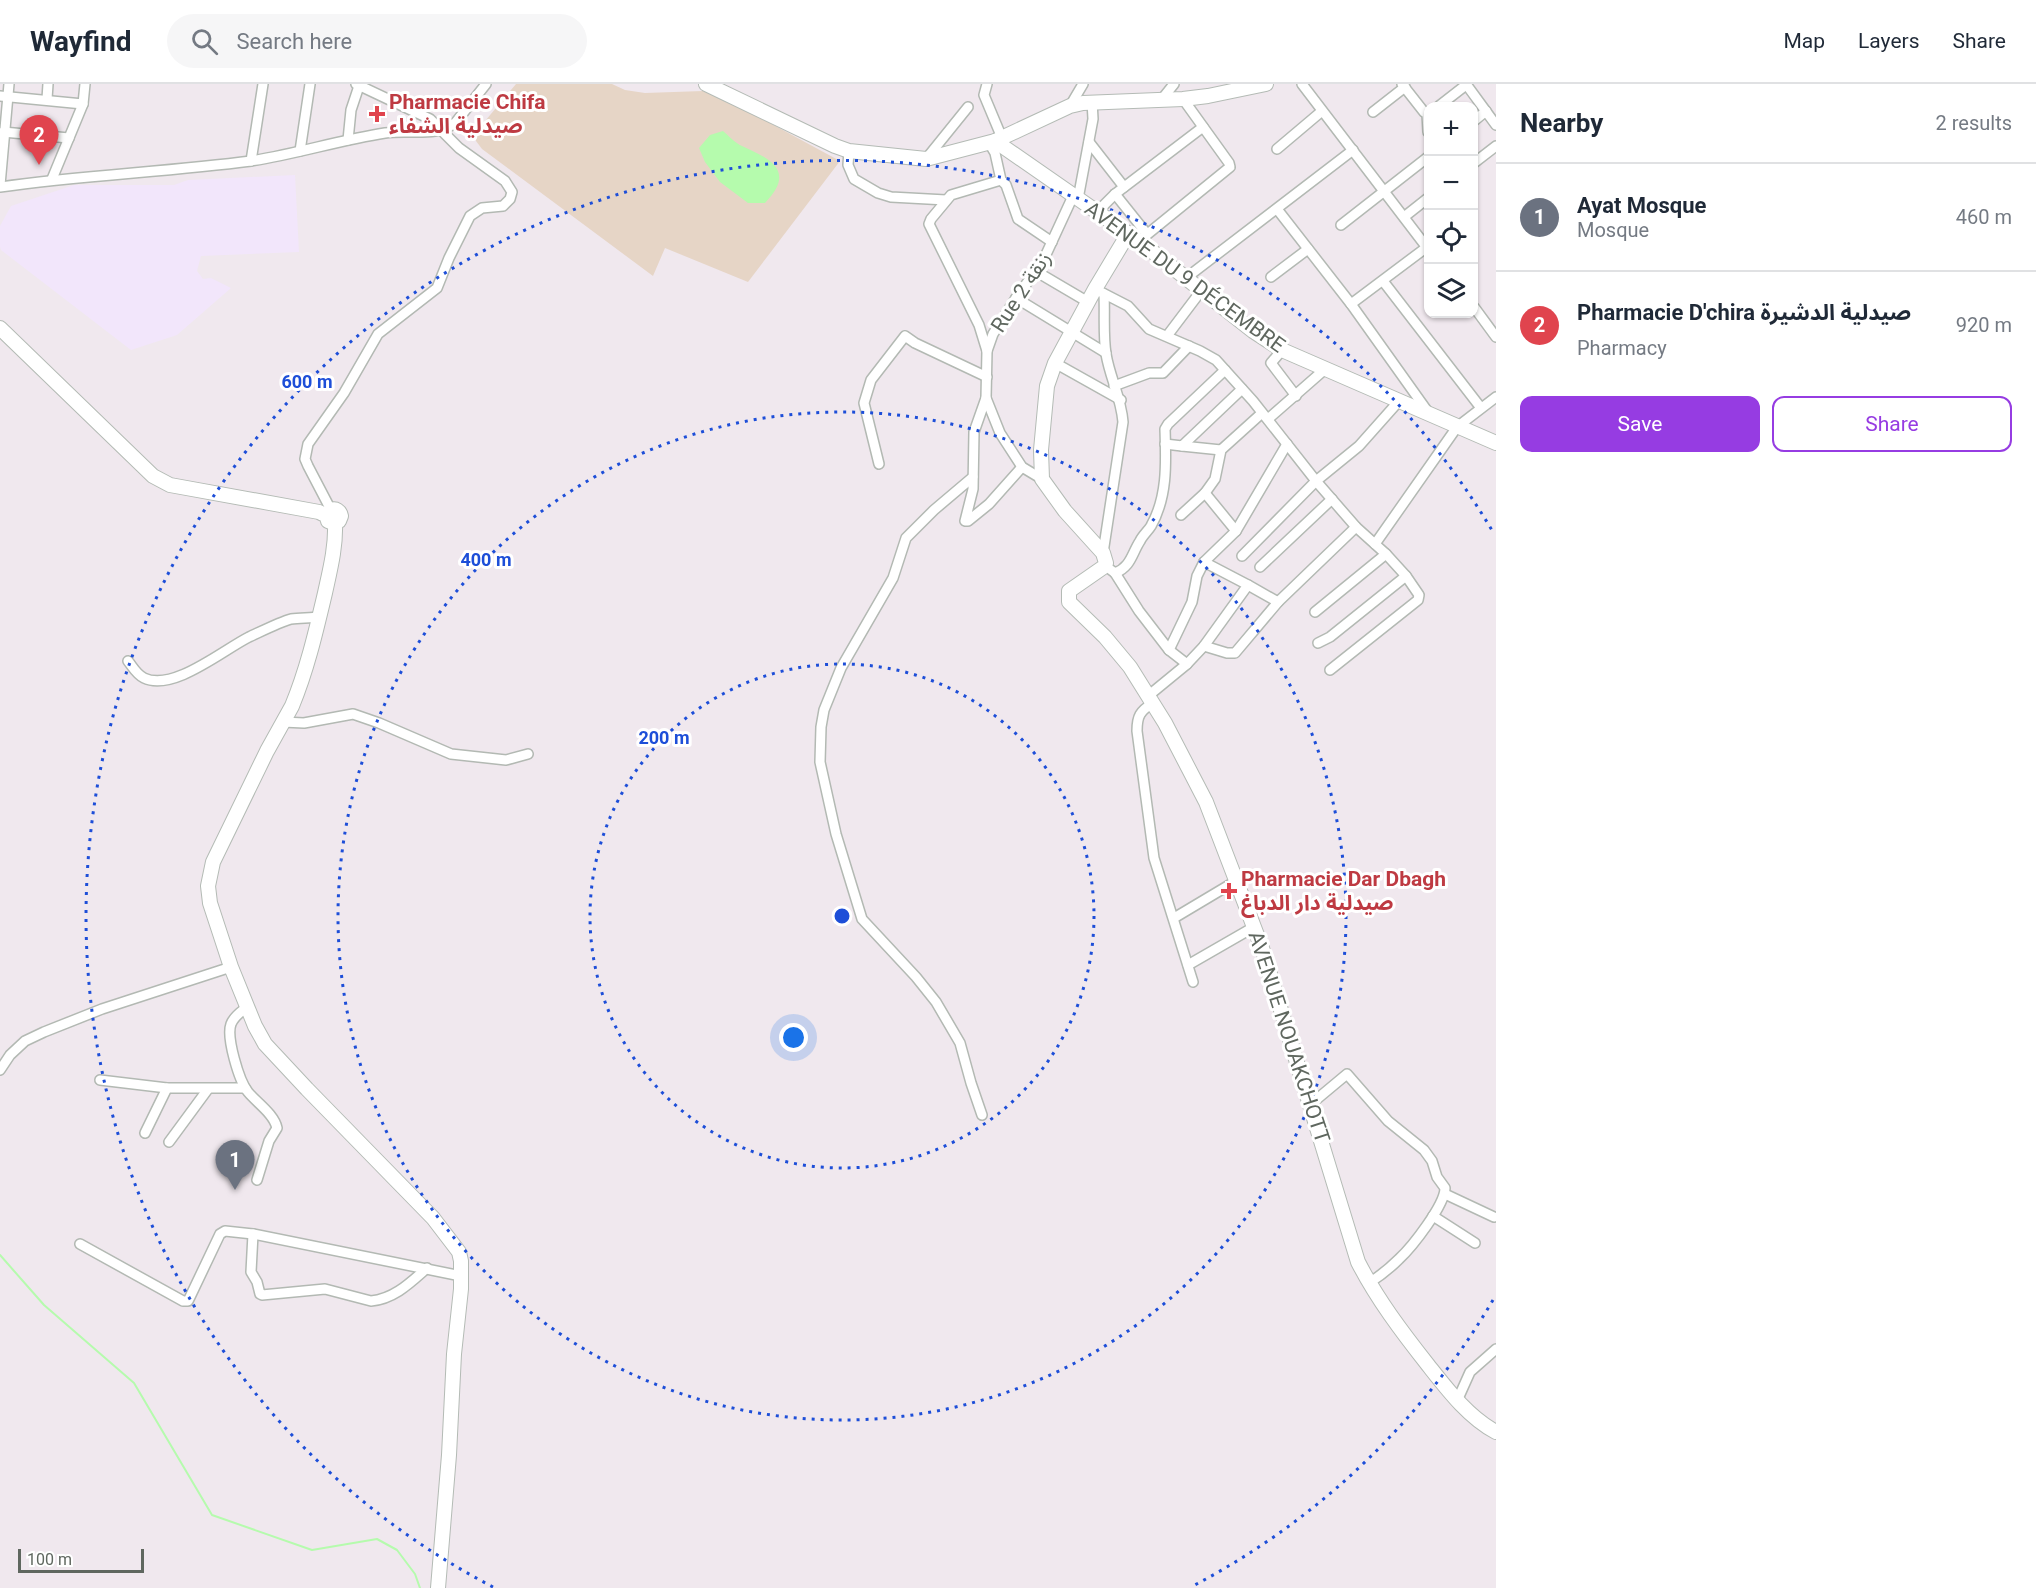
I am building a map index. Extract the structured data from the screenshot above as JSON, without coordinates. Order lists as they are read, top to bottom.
{
  "streets": {
    "street": ["AVENUE DU 9 DÉCEMBRE", "Rue 2 زنقة", "AVENUE NOUAKCHOTT"]
  },
  "crossings": [
    ["AVENUE DU 9 DÉCEMBRE", "Rue 2 زنقة"]
  ],
  "places": {
    "health": ["Pharmacie Chifa صيدلية الشفاء", "Pharmacie Dar Dbagh صيدلية دار الدباغ"]
  },
  "scale_bar": "100 m",
  "page": {
    "header": "Wayfind",
    "search": "Search here",
    "nav": ["Map", "Layers", "Share"],
    "heading": ["Nearby", "2 results"],
    "map_buttons": ["+", "−"],
    "pins": ["2", "1"],
    "list": [
      {
        "mark": "1",
        "name": "Ayat Mosque",
        "note": "Mosque",
        "value": "460 m"
      },
      {
        "mark": "2",
        "name": "Pharmacie D'chira صيدلية الدشيرة",
        "note": "Pharmacy",
        "value": "920 m"
      }
    ],
    "buttons": ["Save", "Share"],
    "scale": "100 m"
  },
  "rings": ["600 m", "400 m", "200 m"]
}
